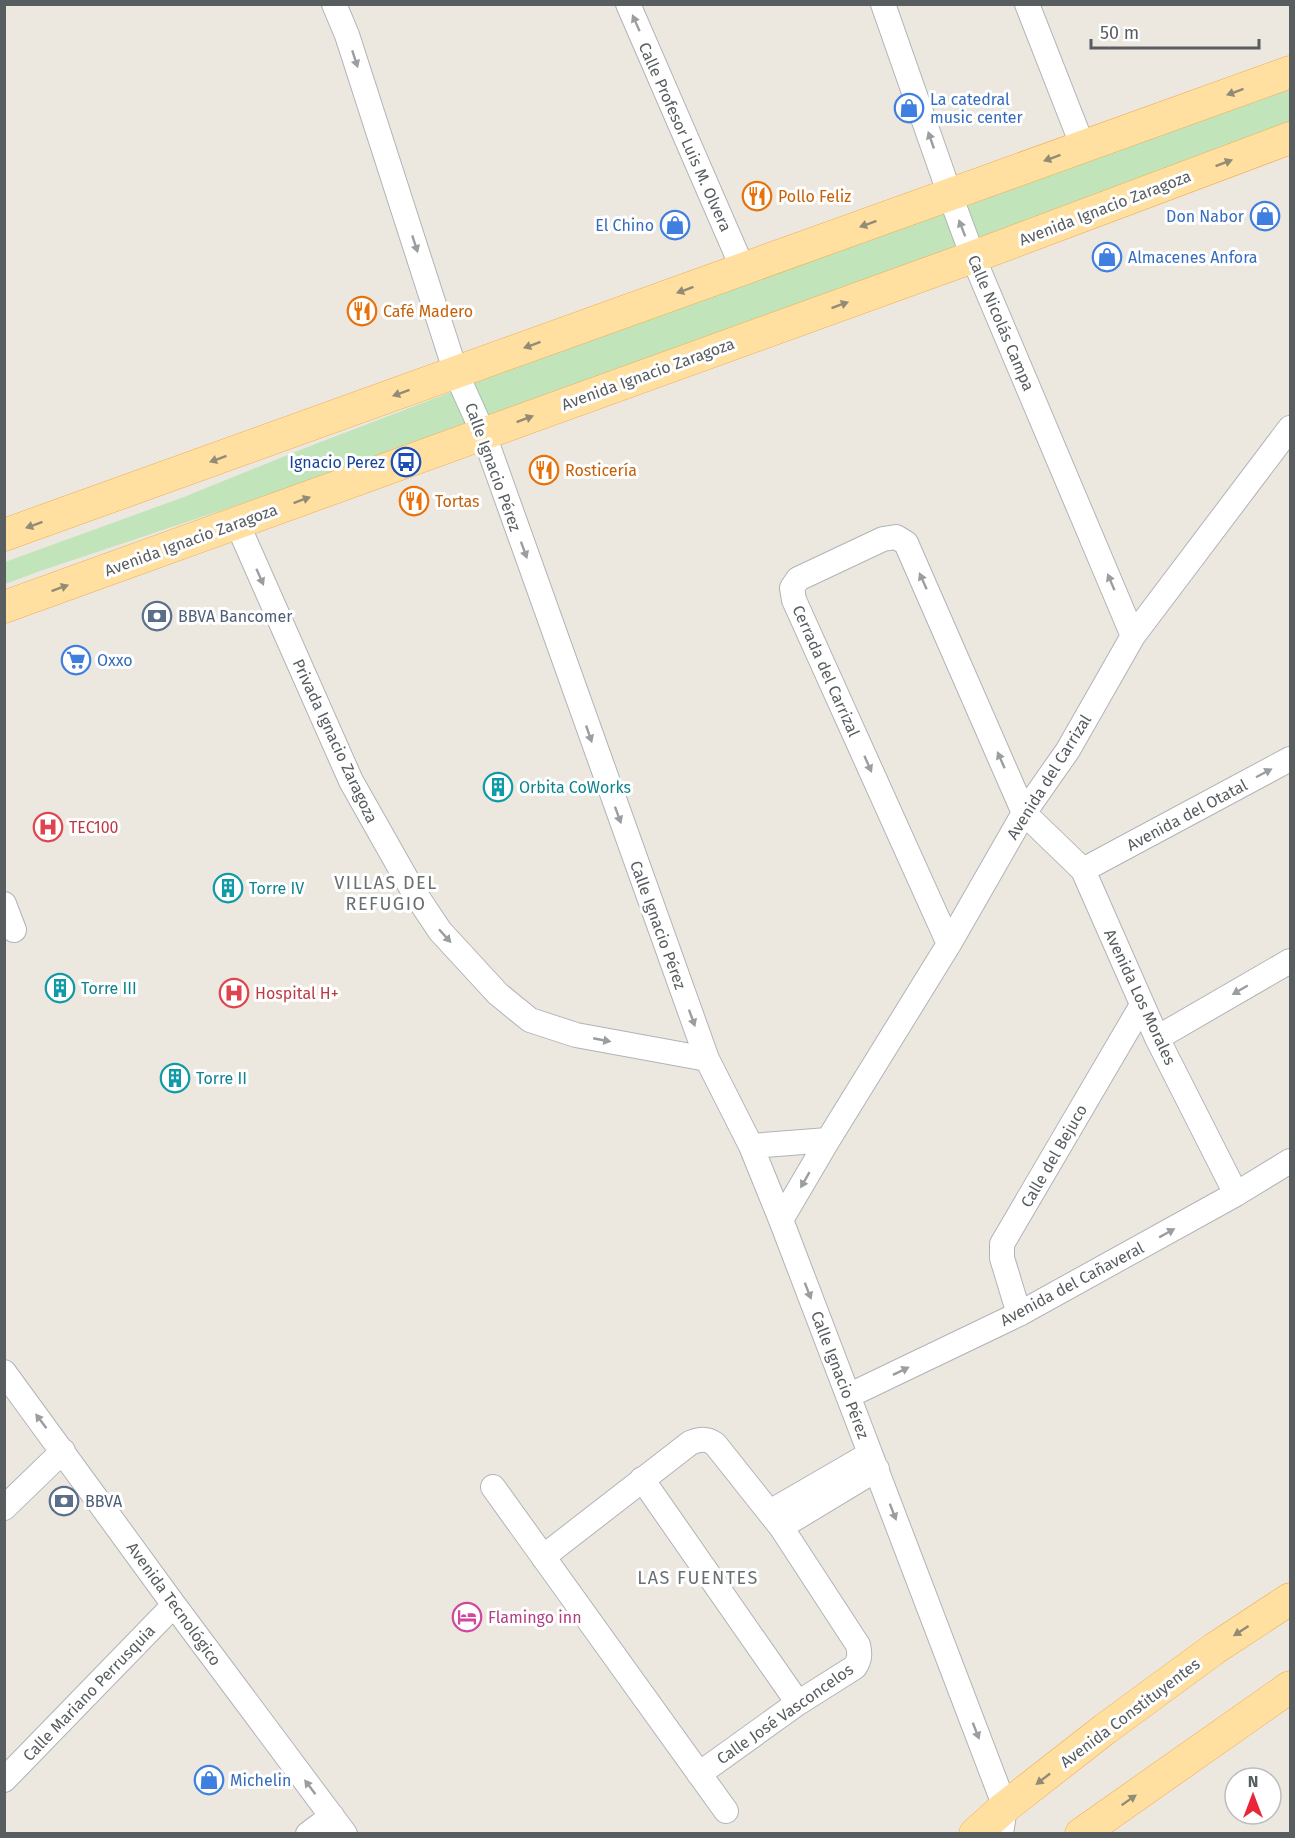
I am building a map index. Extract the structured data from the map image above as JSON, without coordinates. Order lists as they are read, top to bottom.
{
  "streets": {
    "main road": ["Avenida Ignacio Zaragoza", "Avenida Constituyentes"],
    "street": [
      "Calle Profesor Luis M. Olvera",
      "Calle Nicolás Campa",
      "Calle Ignacio Pérez",
      "Cerrada del Carrizal",
      "Privada Ignacio Zaragoza",
      "Avenida del Carrizal",
      "Avenida del Otatal",
      "Avenida Los Morales",
      "Calle del Bejuco",
      "Avenida del Cañaveral",
      "Avenida Tecnológico",
      "Calle Mariano Perrusquia",
      "Calle José Vasconcelos"
    ]
  },
  "crossings": [
    ["Avenida Ignacio Zaragoza", "Calle Nicolás Campa"],
    ["Avenida Ignacio Zaragoza", "Calle Ignacio Pérez"],
    ["Avenida Ignacio Zaragoza", "Privada Ignacio Zaragoza"],
    ["Calle Nicolás Campa", "Avenida del Carrizal"],
    ["Calle Ignacio Pérez", "Privada Ignacio Zaragoza"],
    ["Calle Ignacio Pérez", "Avenida del Carrizal"],
    ["Calle Ignacio Pérez", "Avenida del Cañaveral"],
    ["Calle Ignacio Pérez", "Avenida Constituyentes"],
    ["Cerrada del Carrizal", "Avenida del Carrizal"],
    ["Cerrada del Carrizal", "Avenida Los Morales"],
    ["Avenida del Carrizal", "Avenida Los Morales"],
    ["Avenida del Otatal", "Avenida Los Morales"],
    ["Avenida Los Morales", "Calle del Bejuco"],
    ["Avenida Los Morales", "Avenida del Cañaveral"],
    ["Calle del Bejuco", "Avenida del Cañaveral"],
    ["Avenida Tecnológico", "Calle Mariano Perrusquia"]
  ],
  "one_way": [
    "Calle Profesor Luis M. Olvera",
    "Calle Nicolás Campa",
    "Calle Ignacio Pérez",
    "Privada Ignacio Zaragoza",
    "Avenida del Cañaveral",
    "Avenida Tecnológico"
  ],
  "districts": ["VILLAS DEL REFUGIO", "LAS FUENTES"],
  "places": {
    "shop": [
      "La catedral music center",
      "Don Nabor",
      "El Chino",
      "Almacenes Anfora",
      "Michelin"
    ],
    "restaurant": [
      "Pollo Feliz",
      "Café Madero",
      "Rosticería",
      "Tortas"
    ],
    "bus stop": ["Ignacio Perez"],
    "bank": ["BBVA Bancomer", "BBVA"],
    "supermarket": ["Oxxo"],
    "building": [
      "Orbita CoWorks",
      "Torre IV",
      "Torre III",
      "Torre II"
    ],
    "hospital": ["TEC100", "Hospital H+"],
    "hotel": ["Flamingo inn"]
  },
  "scale_bar": "50 m",
  "north": "top"
}
